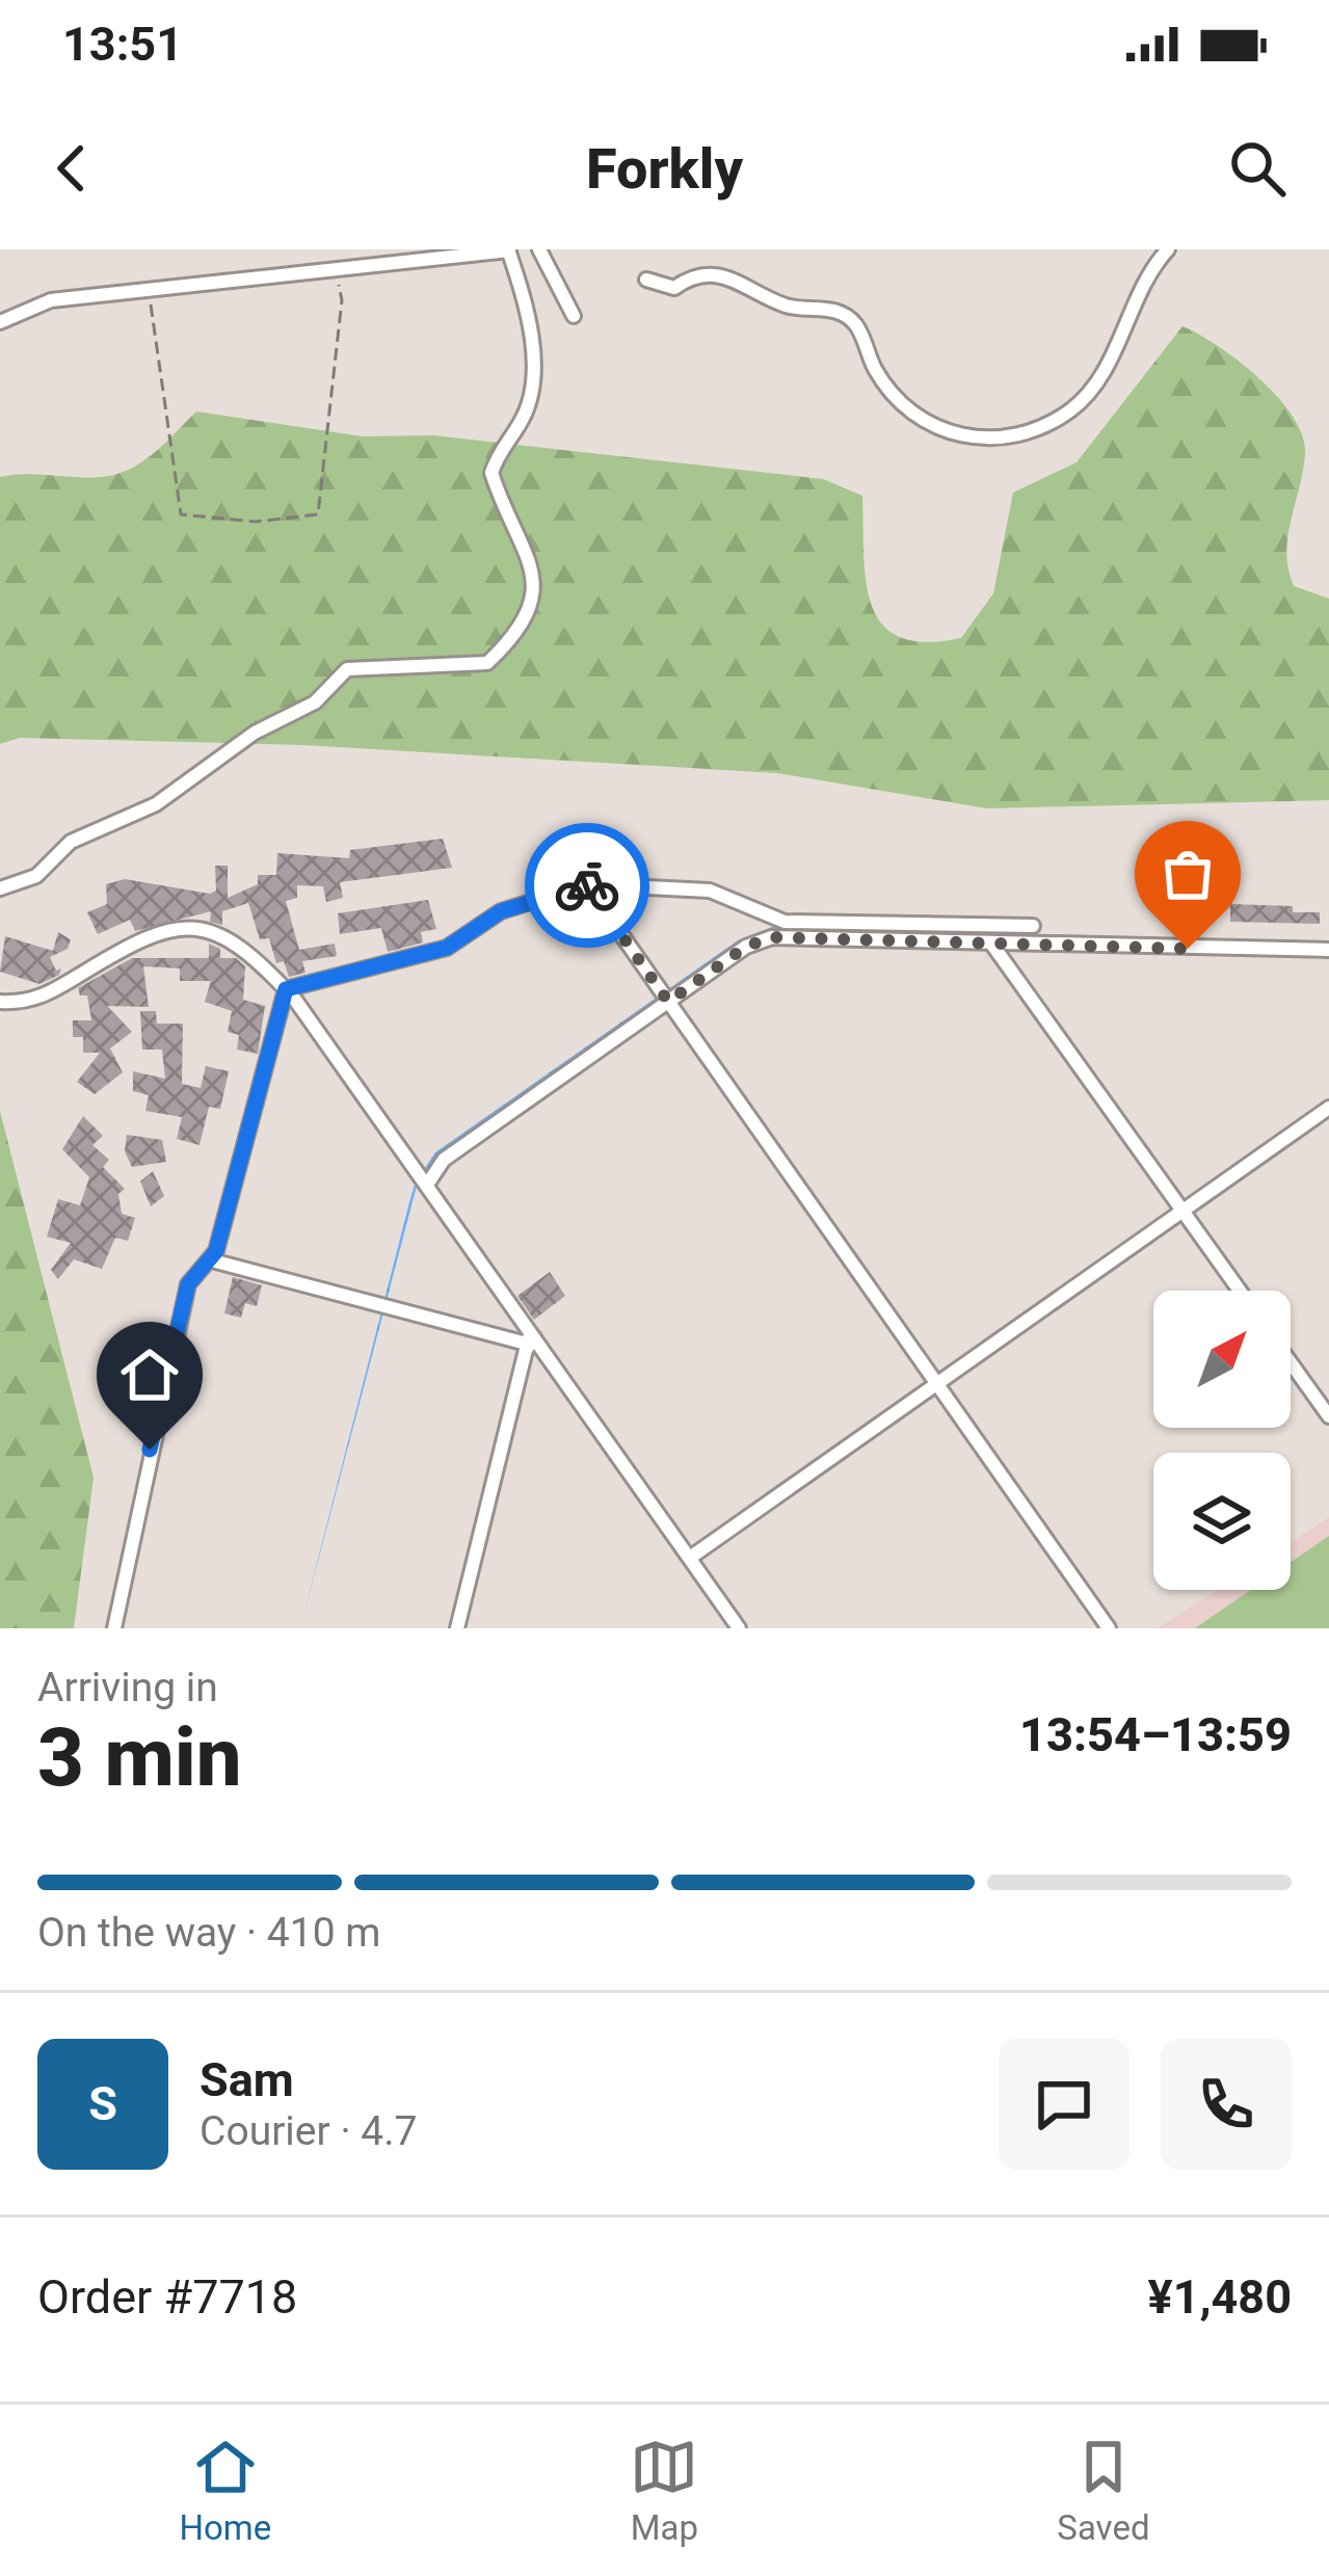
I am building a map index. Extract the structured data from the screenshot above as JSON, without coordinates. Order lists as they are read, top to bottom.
{
  "north": "top right",
  "page": {
    "status": "13:51",
    "header": "Forkly",
    "heading": ["3 min", "Arriving in", "13:54–13:59"],
    "panel": [
      "Sam",
      "Courier · 4.7",
      "Order #7718",
      "¥1,480"
    ],
    "bar": "On the way · 410 m",
    "round": "S",
    "tabs": ["Home", "Map", "Saved"]
  }
}
